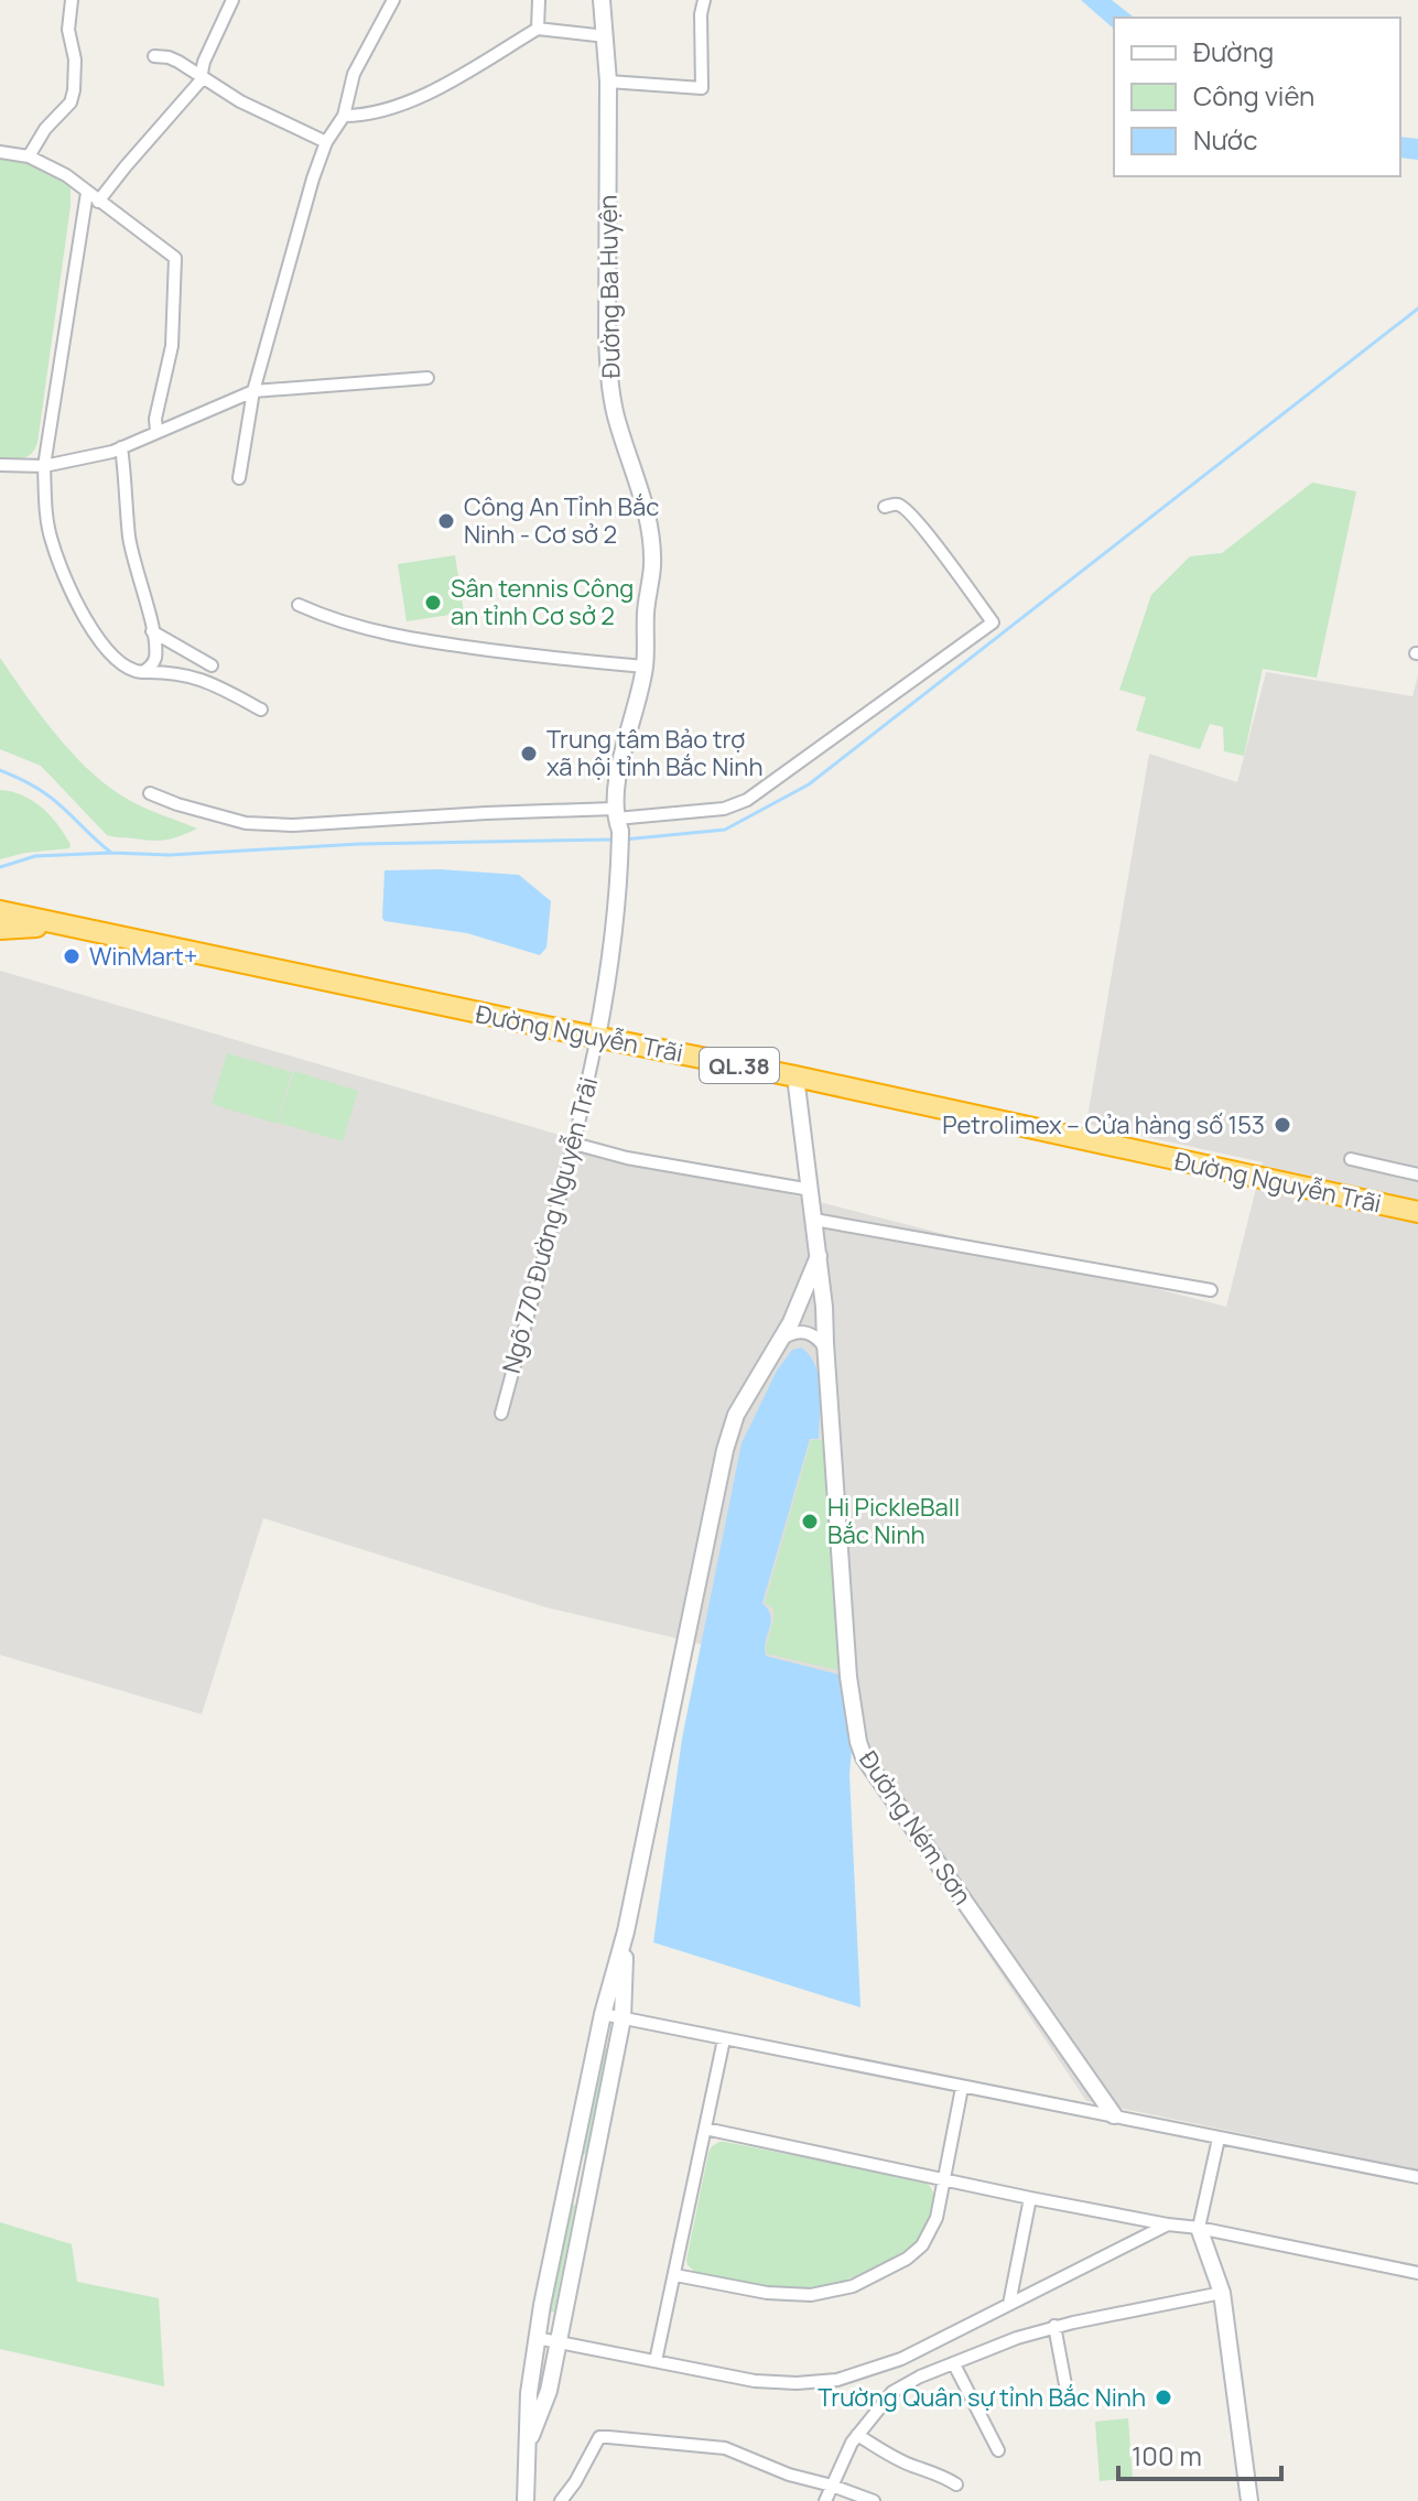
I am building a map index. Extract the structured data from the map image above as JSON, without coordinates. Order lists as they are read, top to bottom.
{
  "streets": {
    "highway": ["Đường Nguyễn Trãi", "QL.38"],
    "street": ["Đường Ba Huyện", "Ngõ 770 Đường Nguyễn Trãi", "Đường Ném Sơn"]
  },
  "crossings": [
    ["Đường Ba Huyện", "Đường Nguyễn Trãi"],
    ["Đường Ba Huyện", "Ngõ 770 Đường Nguyễn Trãi"],
    ["Đường Nguyễn Trãi", "Ngõ 770 Đường Nguyễn Trãi"],
    ["Đường Nguyễn Trãi", "Đường Ném Sơn"]
  ],
  "places": [
    "Công An Tỉnh Bắc Ninh - Cơ sở 2",
    "Sân tennis Công an tỉnh Cơ sở 2",
    "Trung tâm Bảo trợ xã hội tỉnh Bắc Ninh",
    "WinMart+",
    "Petrolimex – Cửa hàng số 153",
    "Hi PickleBall Bắc Ninh",
    "Trường Quân sự tỉnh Bắc Ninh"
  ],
  "legend": ["Đường", "Công viên", "Nước"],
  "scale_bar": "100 m"
}
